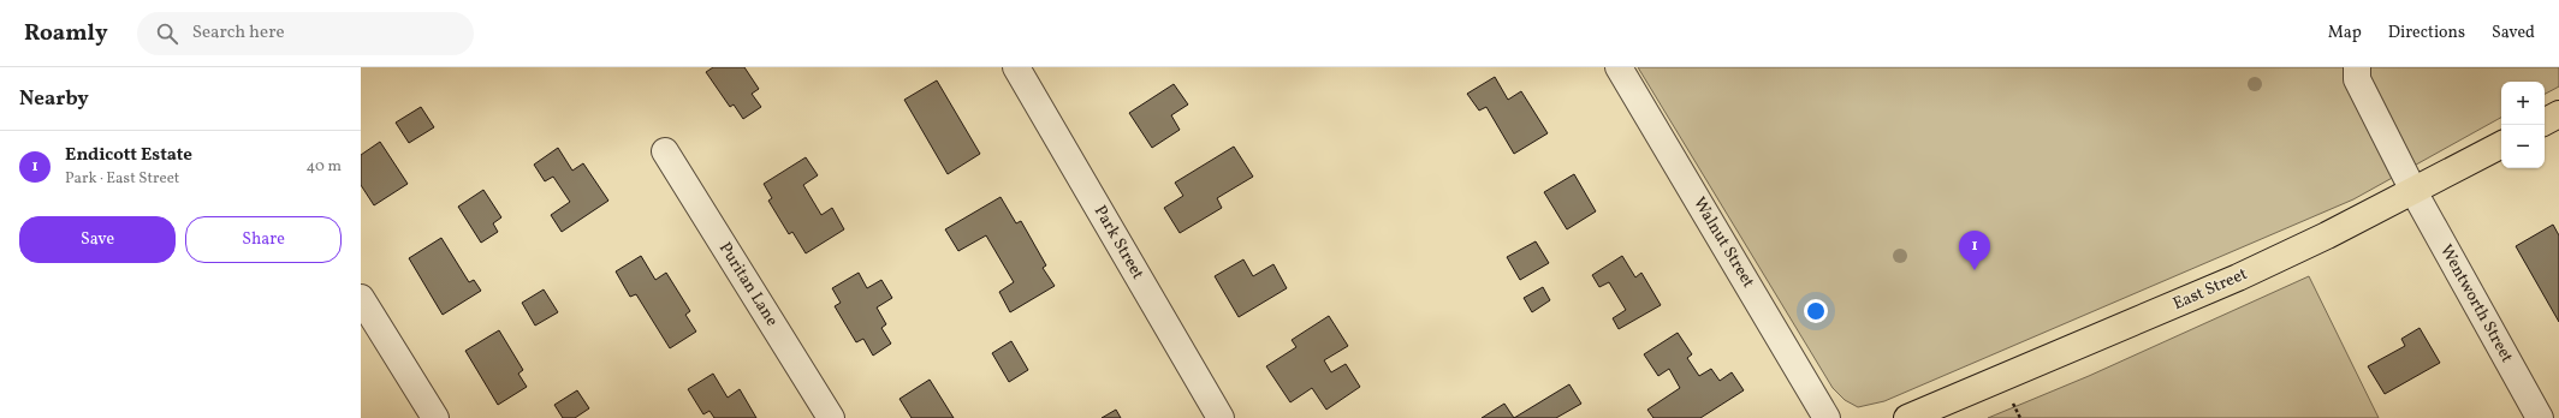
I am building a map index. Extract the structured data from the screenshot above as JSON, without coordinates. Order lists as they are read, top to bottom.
{
  "streets": {
    "main road": ["East Street"],
    "street": [
      "Park Street",
      "Walnut Street",
      "Puritan Lane",
      "Wentworth Street"
    ]
  },
  "crossings": [
    ["East Street", "Wentworth Street"]
  ],
  "page": {
    "header": "Roamly",
    "search": "Search here",
    "nav": ["Map", "Directions", "Saved"],
    "heading": "Nearby",
    "map_buttons": ["+", "−"],
    "list": [
      {
        "mark": "1",
        "name": "Endicott Estate",
        "note": "Park · East Street",
        "value": "40 m"
      }
    ],
    "buttons": ["Save", "Share"],
    "pins": "1"
  }
}
